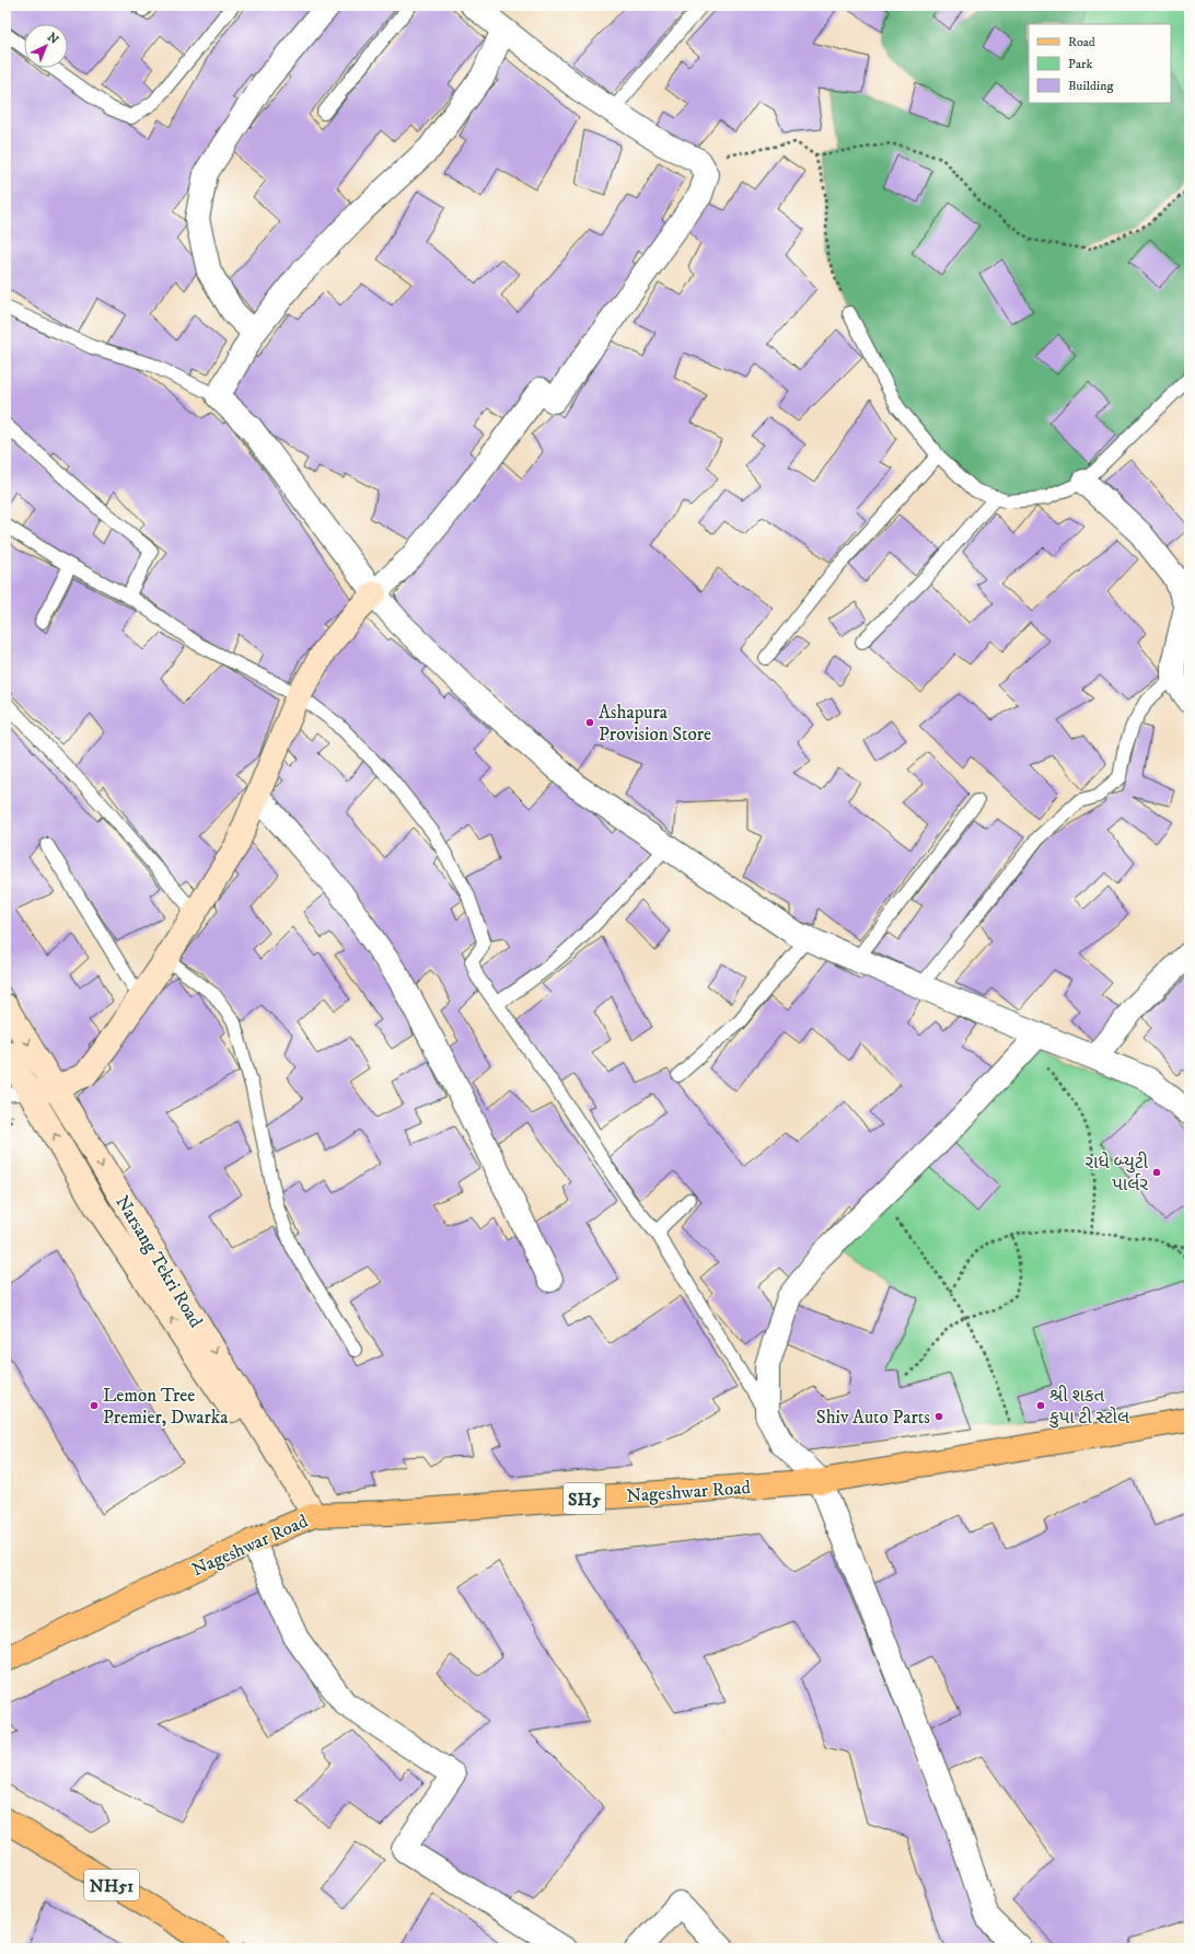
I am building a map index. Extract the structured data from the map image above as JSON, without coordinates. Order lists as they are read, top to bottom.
{
  "streets": {
    "main road": ["Nageshwar Road", "SH5", "NH51"],
    "street": ["Narsang Tekri Road"]
  },
  "crossings": [
    ["Narsang Tekri Road", "Nageshwar Road"]
  ],
  "places": [
    "Ashapura Provision Store",
    "રાધે બ્યુટી પાર્લર",
    "Lemon Tree Premier, Dwarka",
    "શ્રી શકત કુપા ટી સ્ટોલ",
    "Shiv Auto Parts"
  ],
  "legend": ["Road", "Park", "Building"],
  "north": "top right"
}
